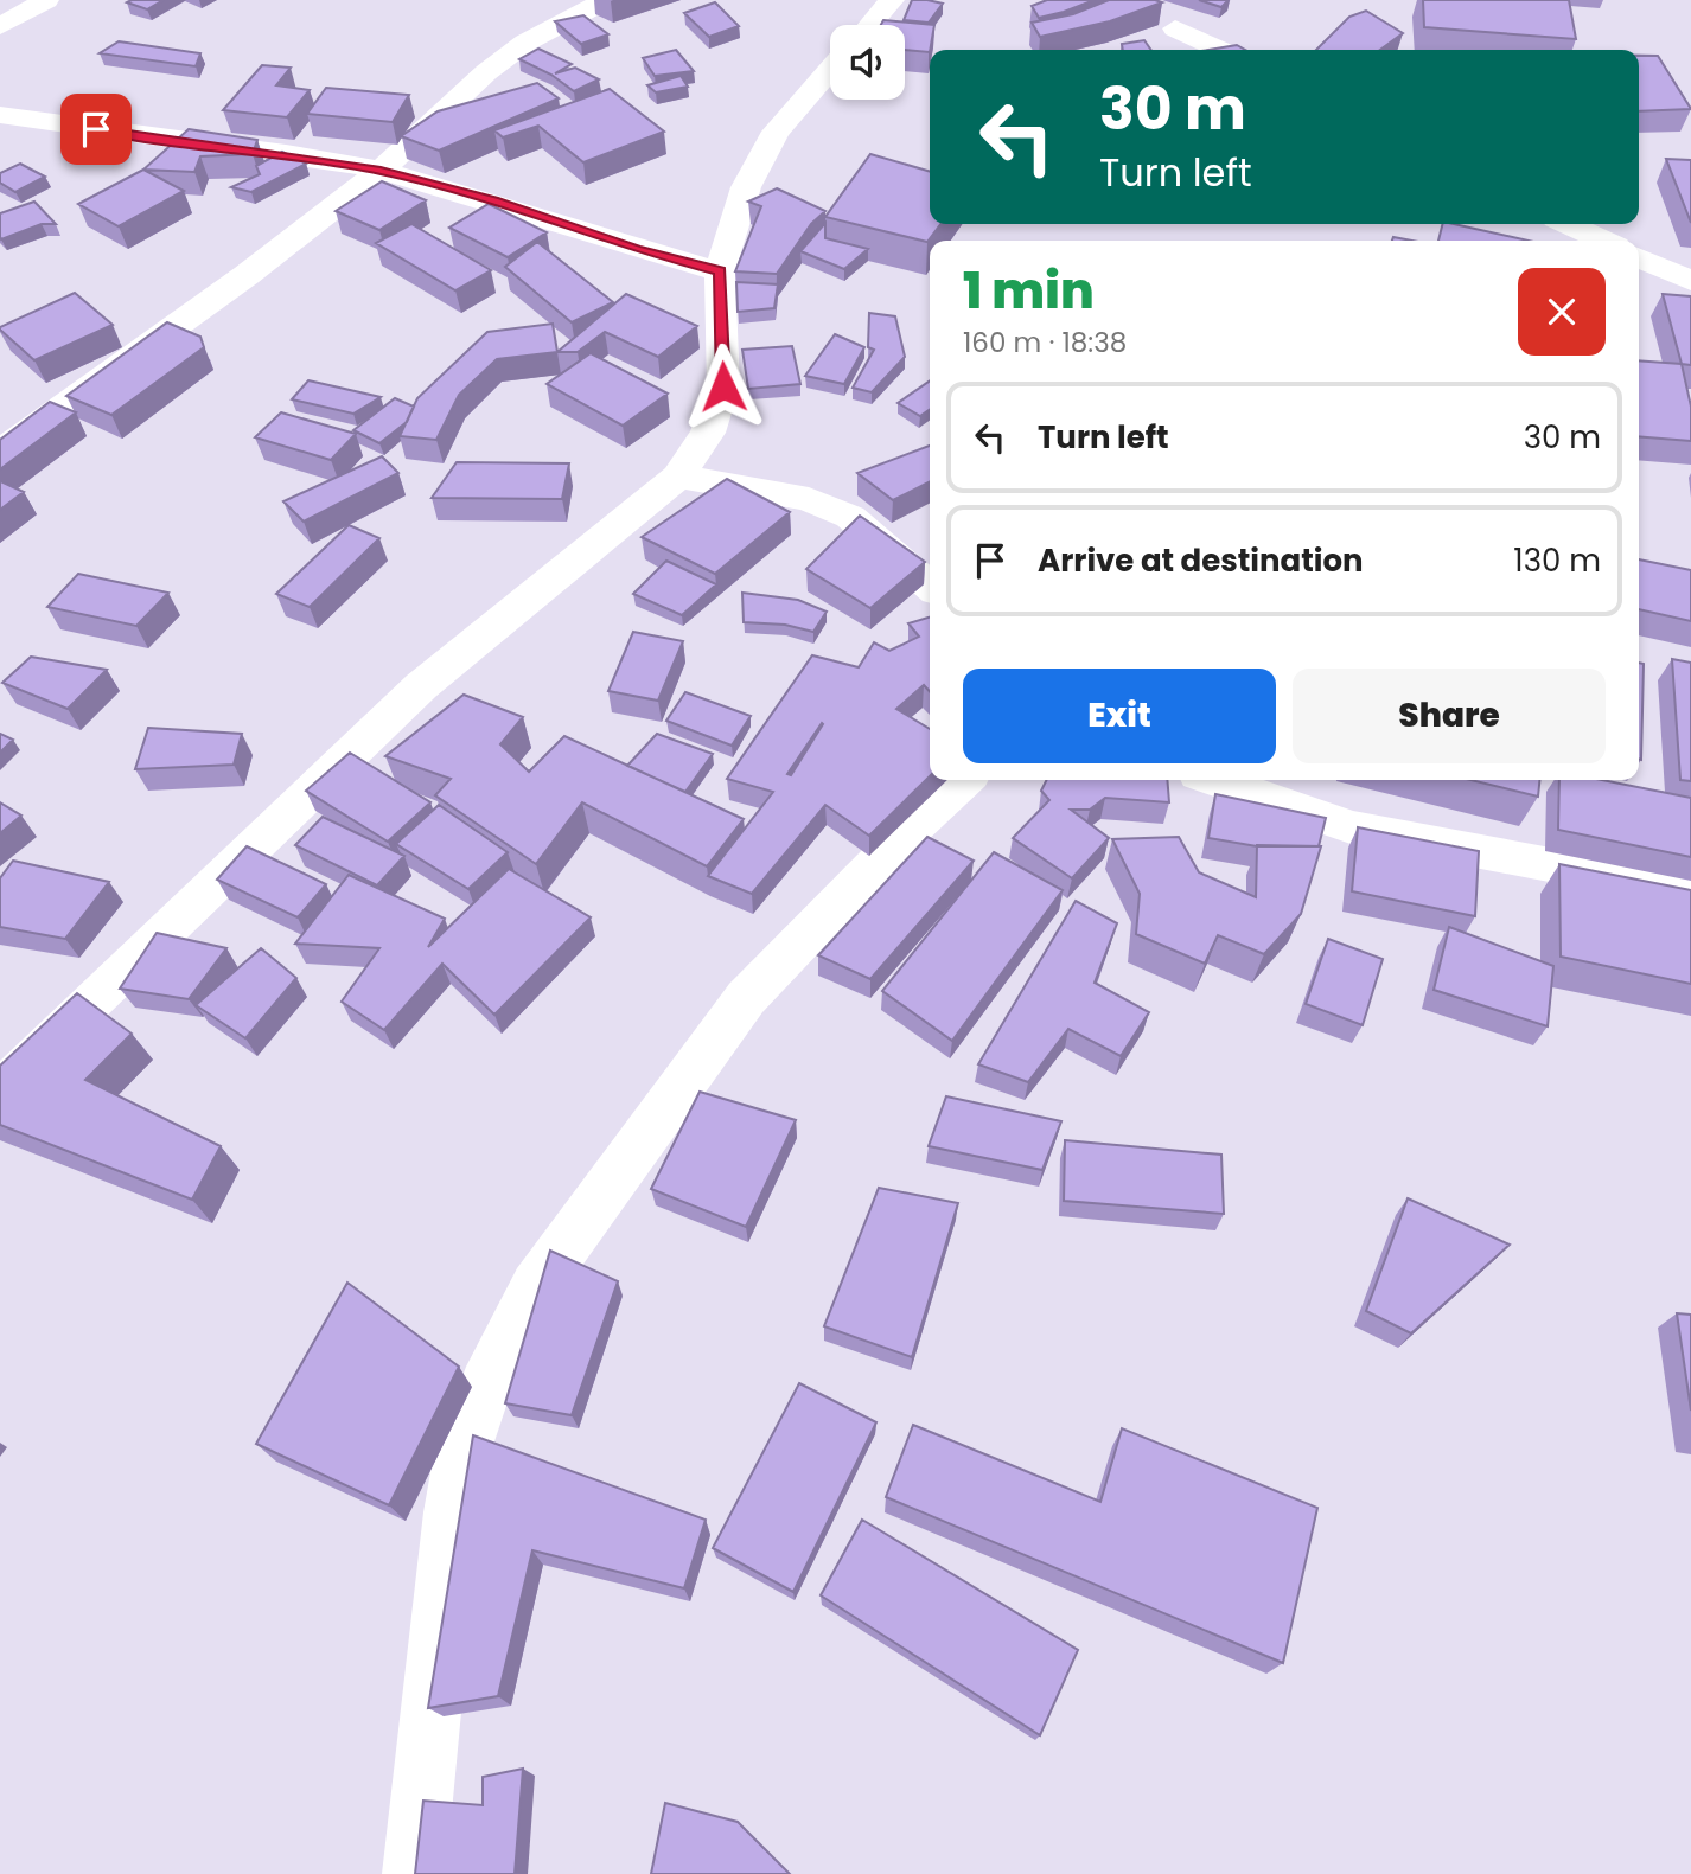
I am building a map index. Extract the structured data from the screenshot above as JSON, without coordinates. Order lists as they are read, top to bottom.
{
  "page": {
    "turn": ["30 m", "Turn left"],
    "heading": ["1 min", "160 m · 18:38"],
    "list": [
      {
        "name": "Turn left",
        "value": "30 m"
      },
      {
        "name": "Arrive at destination",
        "value": "130 m"
      }
    ],
    "buttons": ["Exit", "Share"]
  }
}
